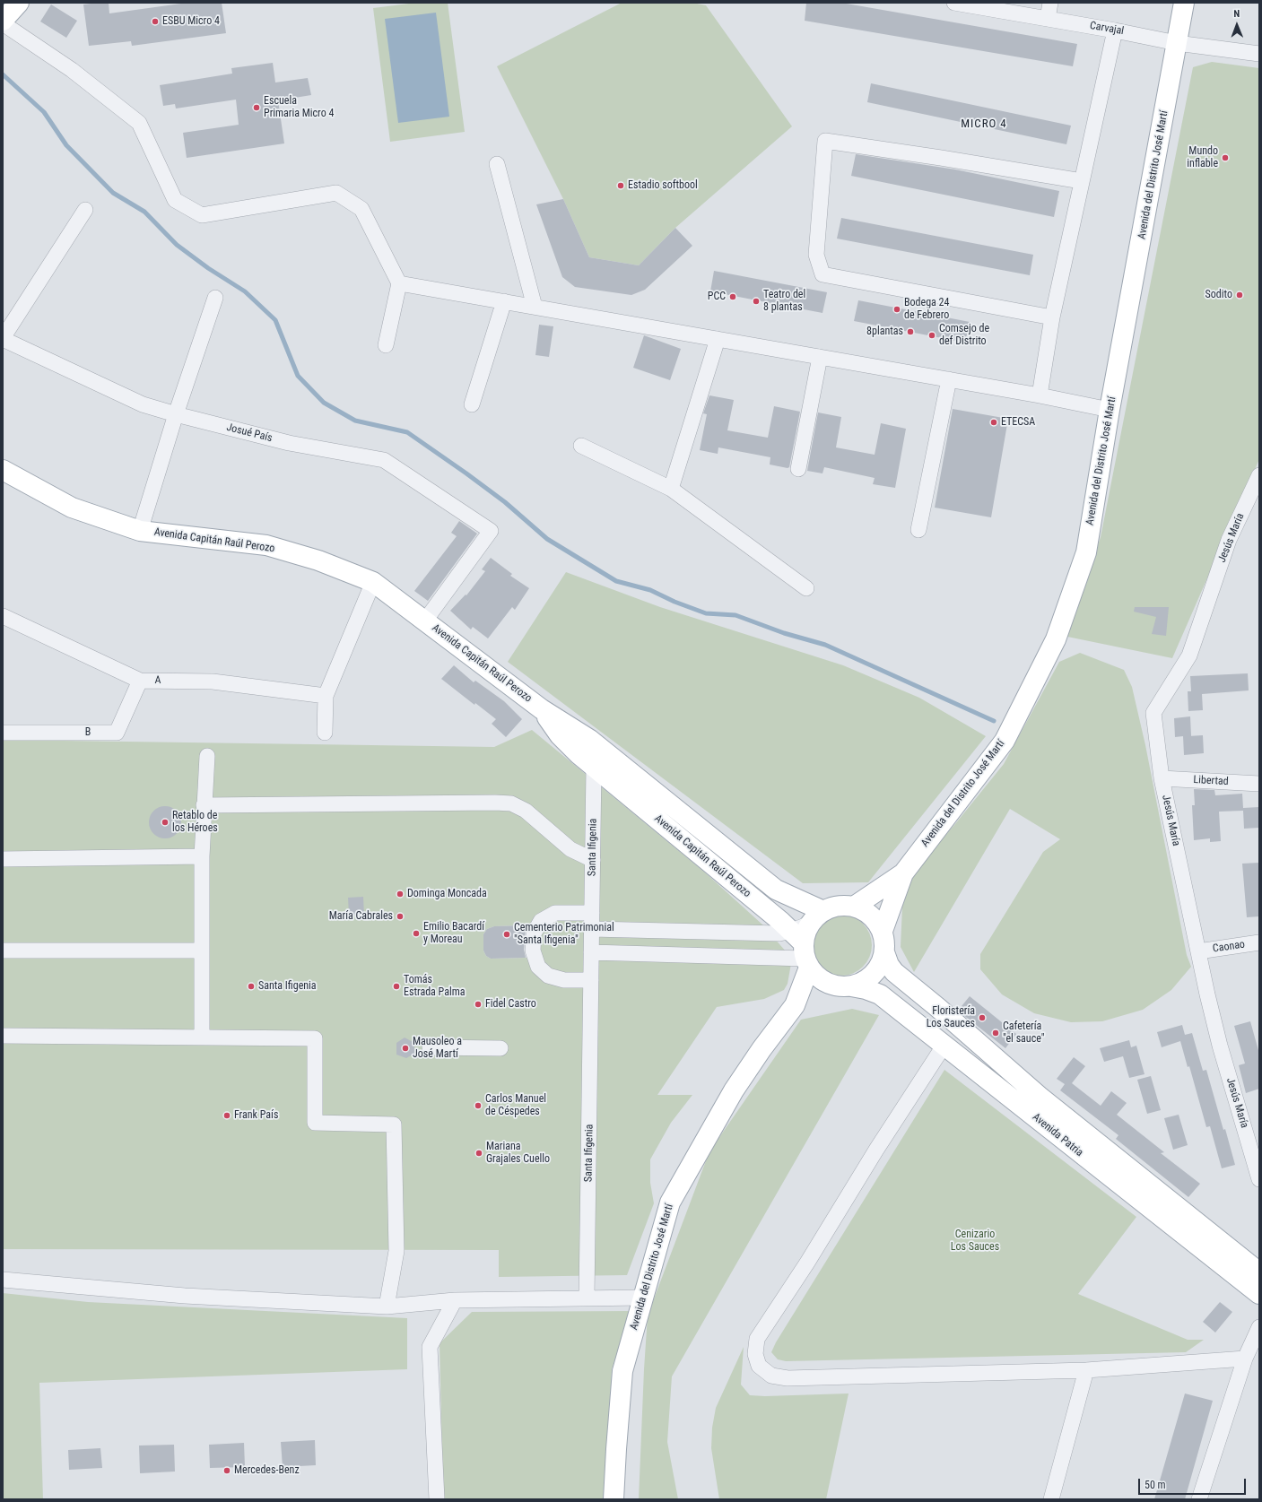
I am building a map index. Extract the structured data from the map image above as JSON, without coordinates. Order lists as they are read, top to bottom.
{
  "streets": {
    "main road": ["Avenida del Distrito José Martí", "Avenida Capitán Raúl Perozo", "Avenida Patria"],
    "street": [
      "Carvajal",
      "Josué País",
      "Jesús María",
      "A",
      "B",
      "Libertad",
      "Santa Ifigenia",
      "Caonao"
    ]
  },
  "crossings": [
    ["Carvajal", "Avenida del Distrito José Martí"],
    ["Avenida del Distrito José Martí", "Avenida Capitán Raúl Perozo"],
    ["Avenida del Distrito José Martí", "Avenida Patria"],
    ["Josué País", "Avenida Capitán Raúl Perozo"],
    ["Jesús María", "Libertad"],
    ["Jesús María", "Caonao"],
    ["Avenida Capitán Raúl Perozo", "Santa Ifigenia"],
    ["Avenida Capitán Raúl Perozo", "Avenida Patria"],
    ["A", "B"]
  ],
  "districts": ["MICRO 4"],
  "parks": ["Cenizario Los Sauces"],
  "places": [
    "ESBU Micro 4",
    "Escuela Primaria Micro 4",
    "Mundo inflable",
    "Estadio softbool",
    "Sodito",
    "PCC",
    "Teatro del 8 plantas",
    "Bodega 24 de Febrero",
    "8plantas",
    "Comsejo de def Distrito",
    "ETECSA",
    "Retablo de los Héroes",
    "Dominga Moncada",
    "María Cabrales",
    "Emilio Bacardí y Moreau",
    "Cementerio Patrimonial \"Santa Ifigenia\"",
    "Santa Ifigenia",
    "Tomás Estrada Palma",
    "Fidel Castro",
    "Floristería Los Sauces",
    "Cafetería \"el sauce\"",
    "Mausoleo a José Martí",
    "Carlos Manuel de Céspedes",
    "Frank País",
    "Mariana Grajales Cuello",
    "Mercedes-Benz"
  ],
  "scale_bar": "50 m",
  "north": "top"
}
